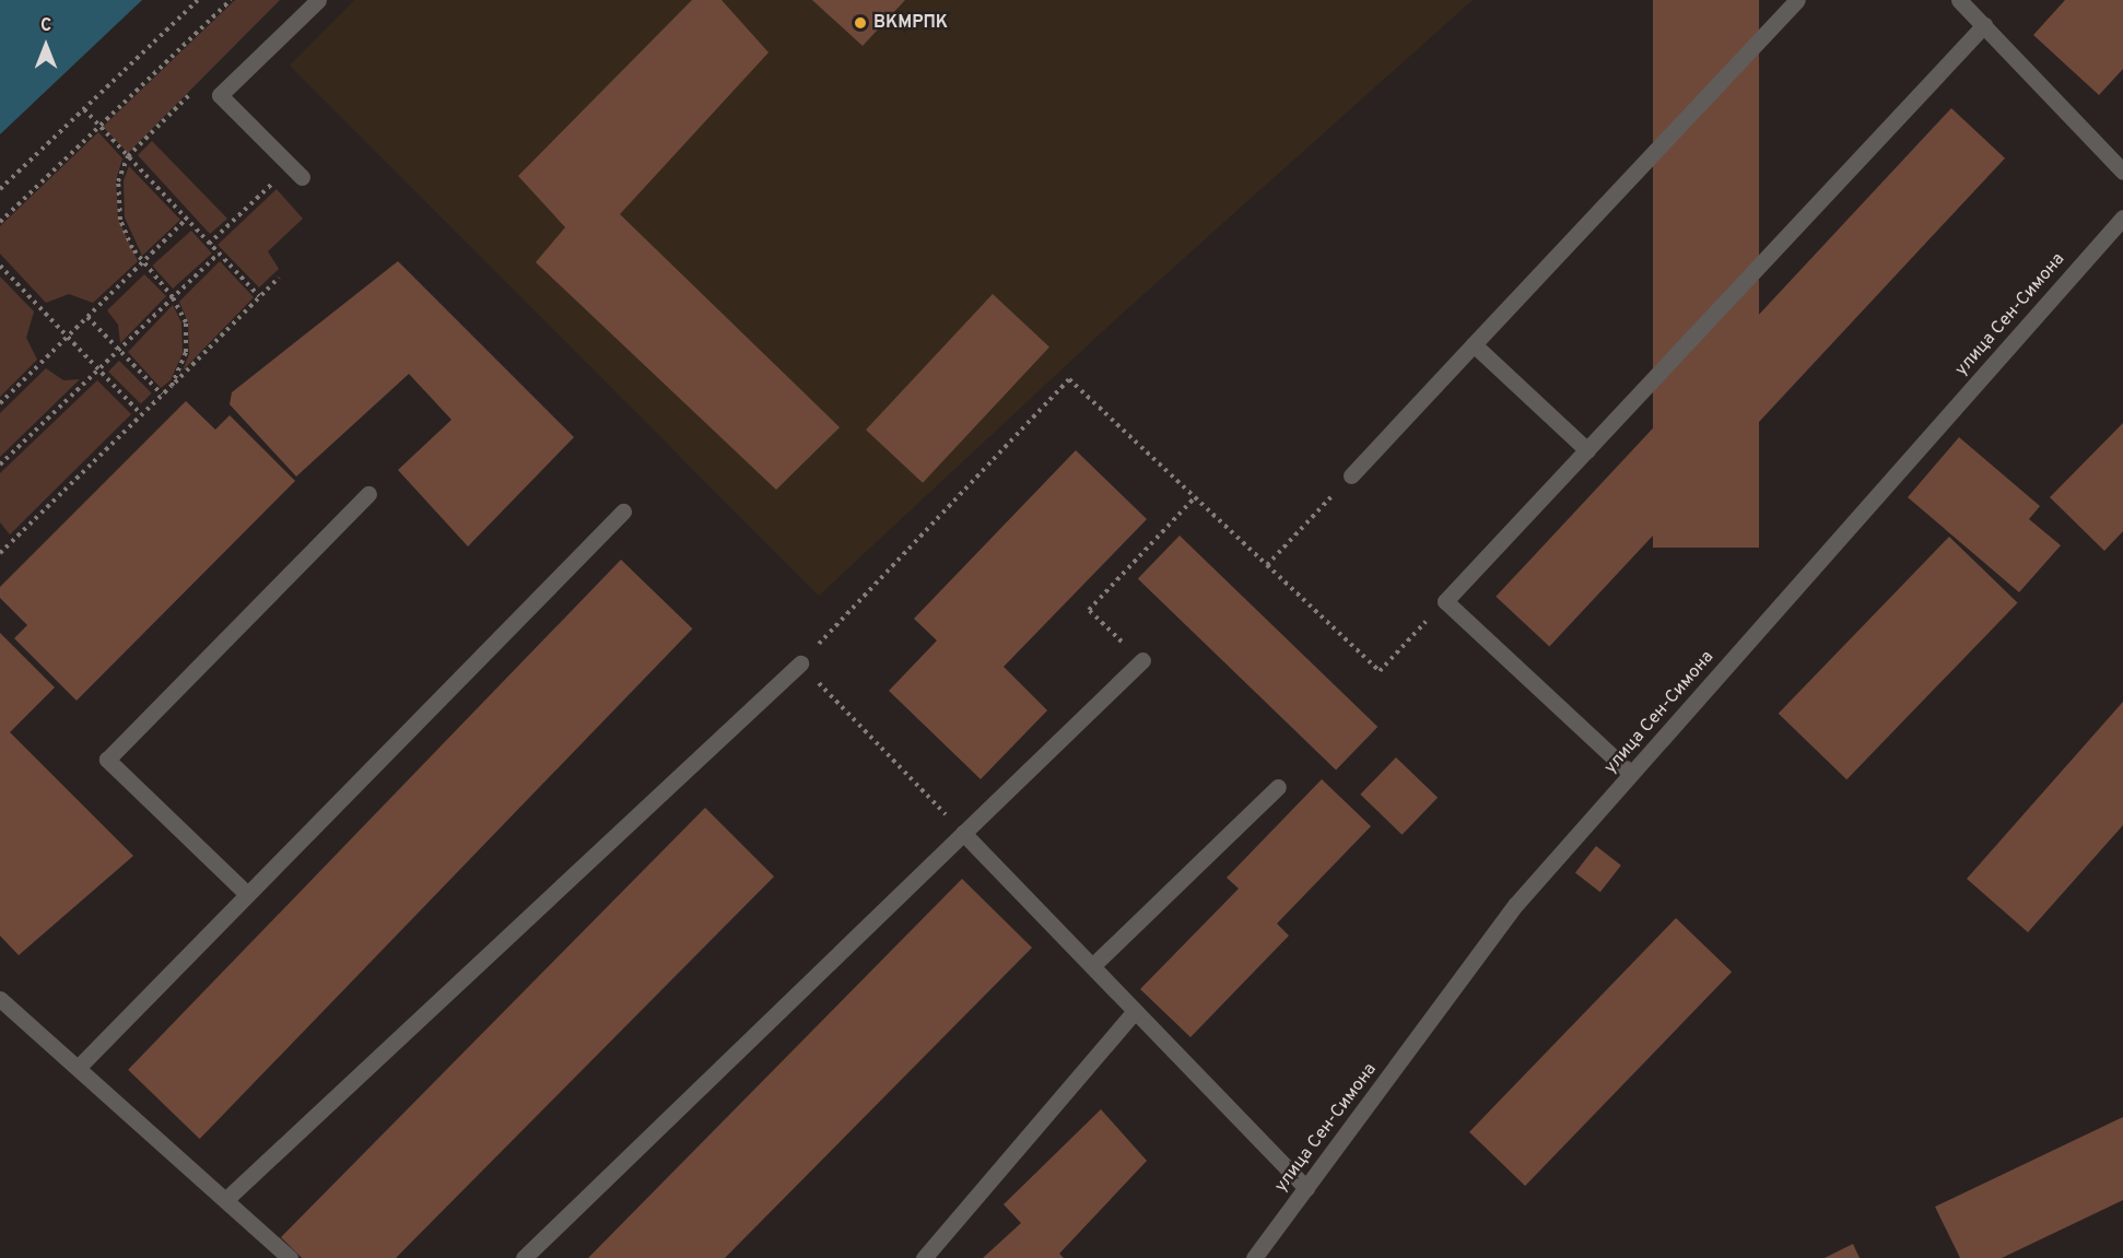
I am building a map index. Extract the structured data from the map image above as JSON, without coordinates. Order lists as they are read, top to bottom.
{
  "streets": {
    "street": ["улица Сен-Симона"]
  },
  "places": ["ВКМРПК"],
  "north": "top"
}
